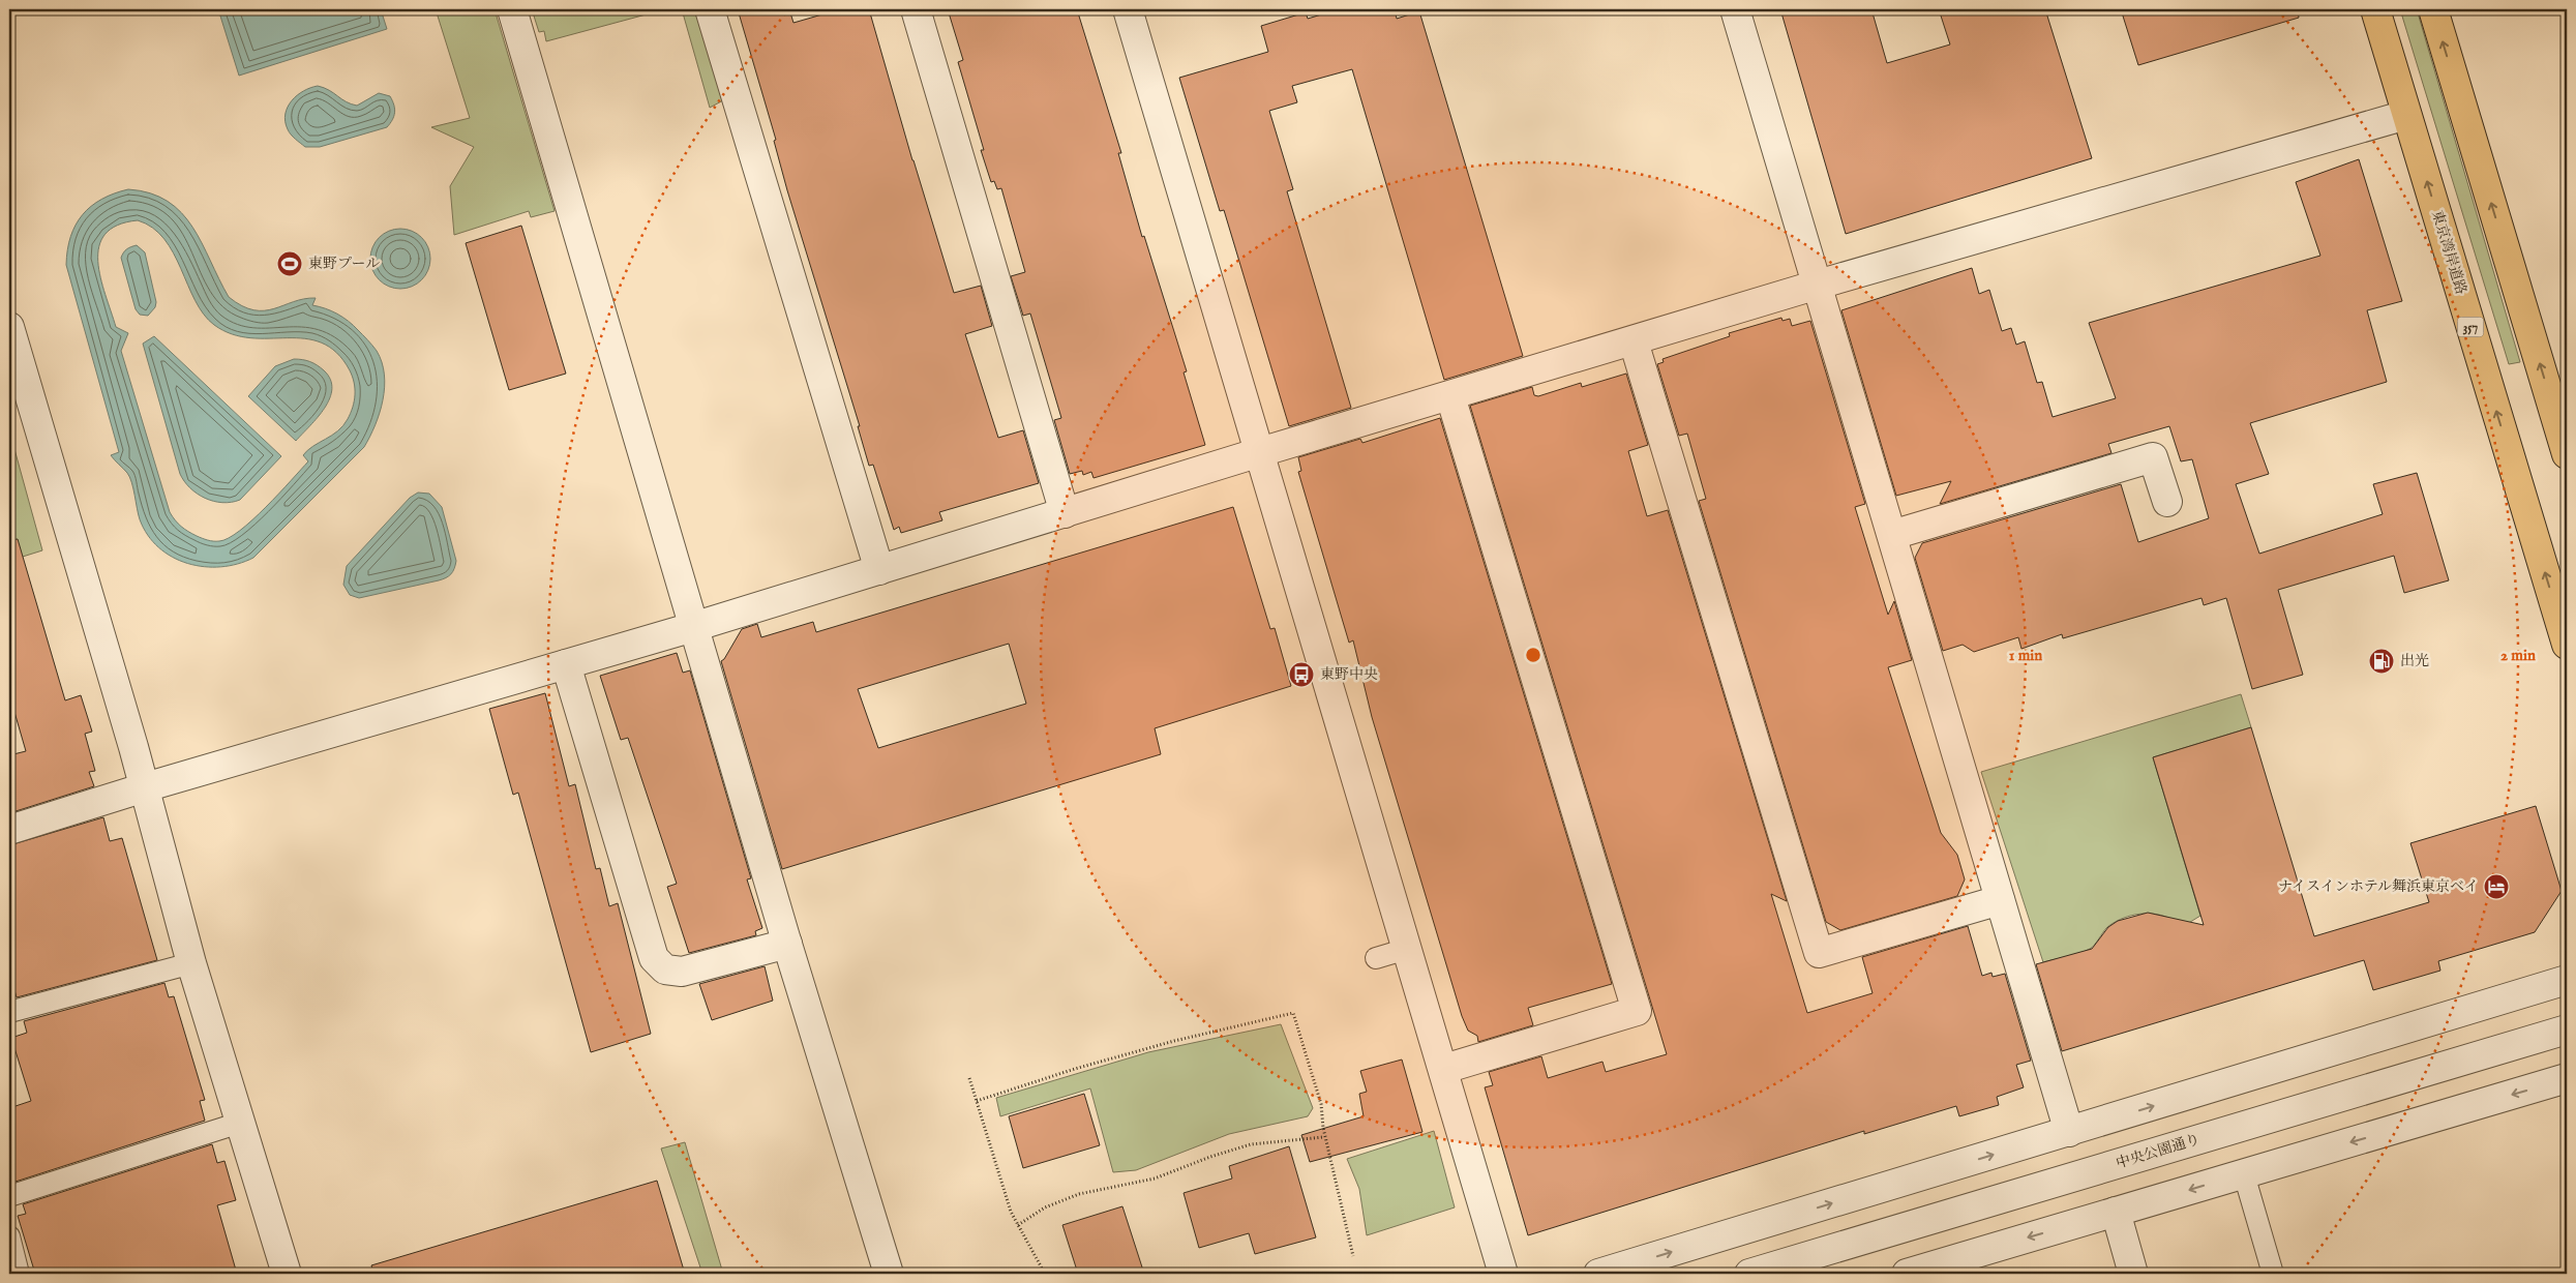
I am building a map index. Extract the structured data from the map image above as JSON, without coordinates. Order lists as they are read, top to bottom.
{
  "streets": {
    "highway": ["東京湾岸道路", "357"],
    "street": ["中央公園通り"]
  },
  "places": {
    "sports": ["東野プール"],
    "fuel station": ["出光"],
    "bus stop": ["東野中央"],
    "hotel": ["ナイスインホテル舞浜東京ベイ"]
  },
  "rings": ["1 min", "2 min"]
}
